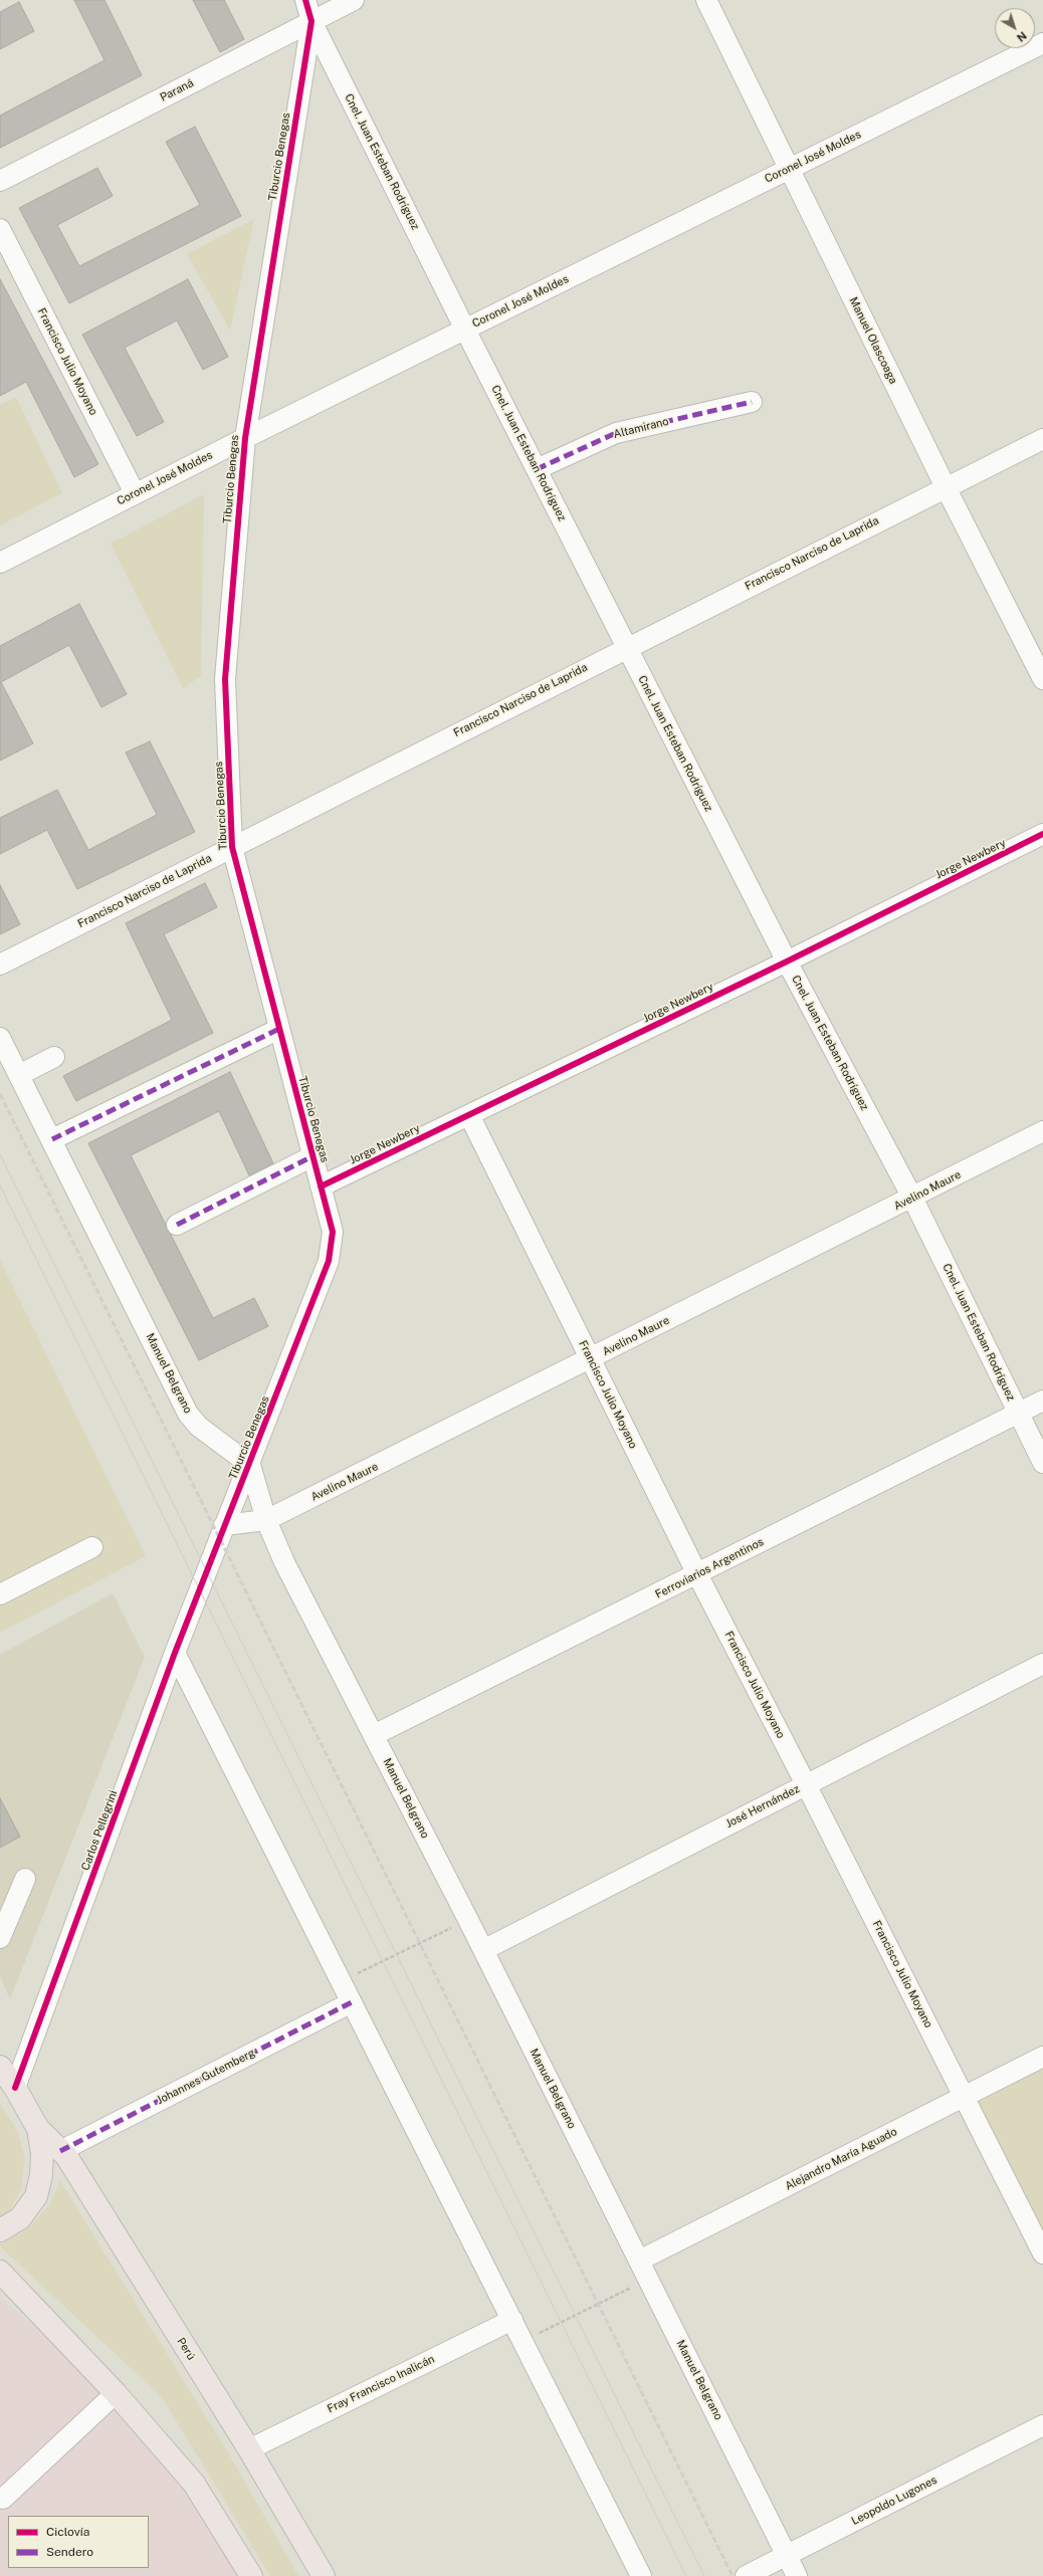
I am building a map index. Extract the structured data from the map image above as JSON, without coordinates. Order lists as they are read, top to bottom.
{
  "streets": {
    "main road": ["Perú"],
    "street": [
      "Paraná",
      "Tiburcio Benegas",
      "Coronel José Moldes",
      "Cnel. Juan Esteban Rodríguez",
      "Manuel Olascoaga",
      "Francisco Julio Moyano",
      "Altamirano",
      "Francisco Narciso de Laprida",
      "Jorge Newbery",
      "Avelino Maure",
      "Manuel Belgrano",
      "Ferroviarios Argentinos",
      "José Hernández",
      "Carlos Pellegrini",
      "Johannes Gutemberg",
      "Alejandro María Aguado",
      "Fray Francisco Inalicán",
      "Leopoldo Lugones"
    ]
  },
  "crossings": [
    ["Paraná", "Tiburcio Benegas"],
    ["Paraná", "Cnel. Juan Esteban Rodríguez"],
    ["Tiburcio Benegas", "Coronel José Moldes"],
    ["Tiburcio Benegas", "Cnel. Juan Esteban Rodríguez"],
    ["Tiburcio Benegas", "Francisco Narciso de Laprida"],
    ["Tiburcio Benegas", "Jorge Newbery"],
    ["Tiburcio Benegas", "Avelino Maure"],
    ["Tiburcio Benegas", "Manuel Belgrano"],
    ["Tiburcio Benegas", "Carlos Pellegrini"],
    ["Coronel José Moldes", "Cnel. Juan Esteban Rodríguez"],
    ["Coronel José Moldes", "Manuel Olascoaga"],
    ["Coronel José Moldes", "Francisco Julio Moyano"],
    ["Cnel. Juan Esteban Rodríguez", "Altamirano"],
    ["Cnel. Juan Esteban Rodríguez", "Francisco Narciso de Laprida"],
    ["Cnel. Juan Esteban Rodríguez", "Jorge Newbery"],
    ["Cnel. Juan Esteban Rodríguez", "Avelino Maure"],
    ["Cnel. Juan Esteban Rodríguez", "Ferroviarios Argentinos"],
    ["Manuel Olascoaga", "Francisco Narciso de Laprida"],
    ["Francisco Julio Moyano", "Jorge Newbery"],
    ["Francisco Julio Moyano", "Avelino Maure"],
    ["Francisco Julio Moyano", "Ferroviarios Argentinos"],
    ["Francisco Julio Moyano", "José Hernández"],
    ["Francisco Julio Moyano", "Alejandro María Aguado"],
    ["Avelino Maure", "Manuel Belgrano"],
    ["Manuel Belgrano", "Ferroviarios Argentinos"],
    ["Manuel Belgrano", "José Hernández"],
    ["Manuel Belgrano", "Alejandro María Aguado"],
    ["Manuel Belgrano", "Leopoldo Lugones"],
    ["Johannes Gutemberg", "Perú"],
    ["Perú", "Fray Francisco Inalicán"]
  ],
  "legend": ["Ciclovía", "Sendero"],
  "north": "bottom right"
}
